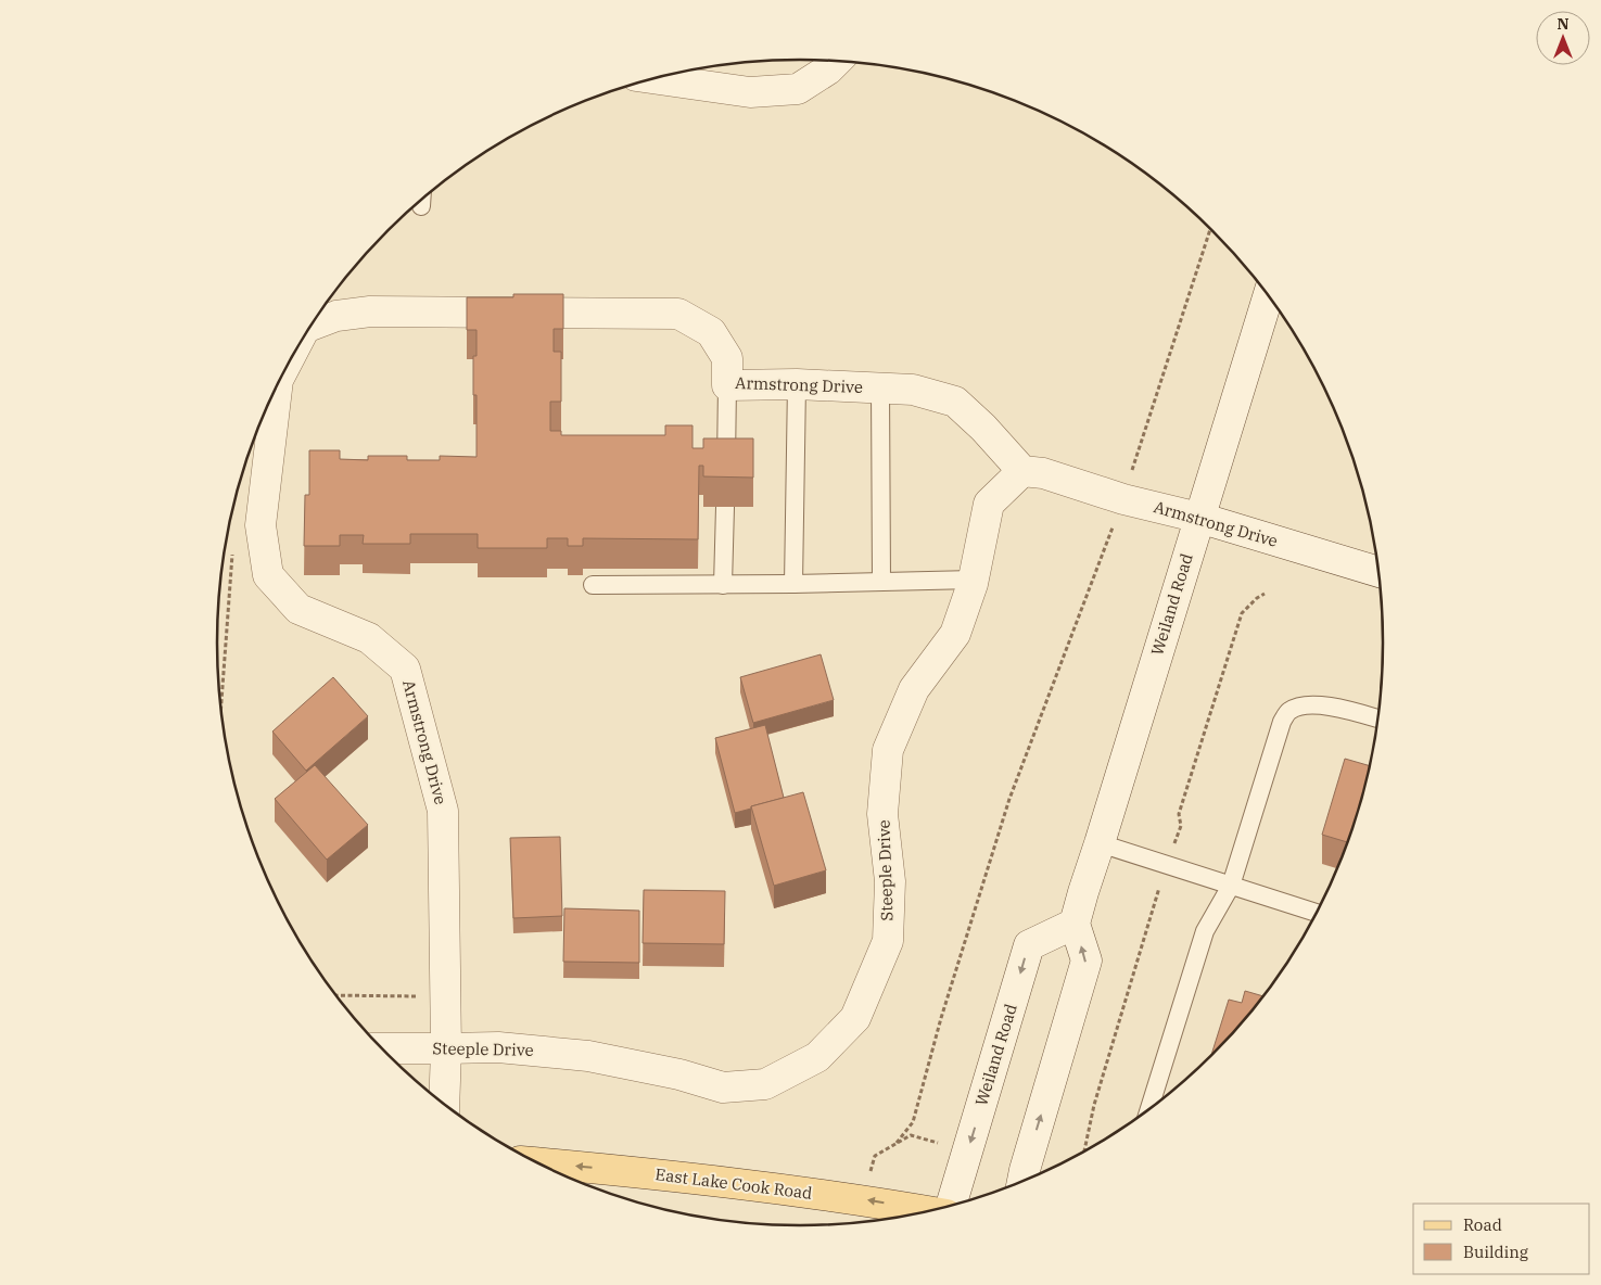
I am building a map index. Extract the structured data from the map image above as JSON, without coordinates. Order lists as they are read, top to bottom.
{
  "streets": {
    "main road": ["East Lake Cook Road"],
    "street": ["Armstrong Drive", "Weiland Road", "Steeple Drive"]
  },
  "crossings": [
    ["Armstrong Drive", "Weiland Road"],
    ["Armstrong Drive", "Steeple Drive"]
  ],
  "one_way": ["East Lake Cook Road"],
  "legend": ["Road", "Building"],
  "north": "top"
}
